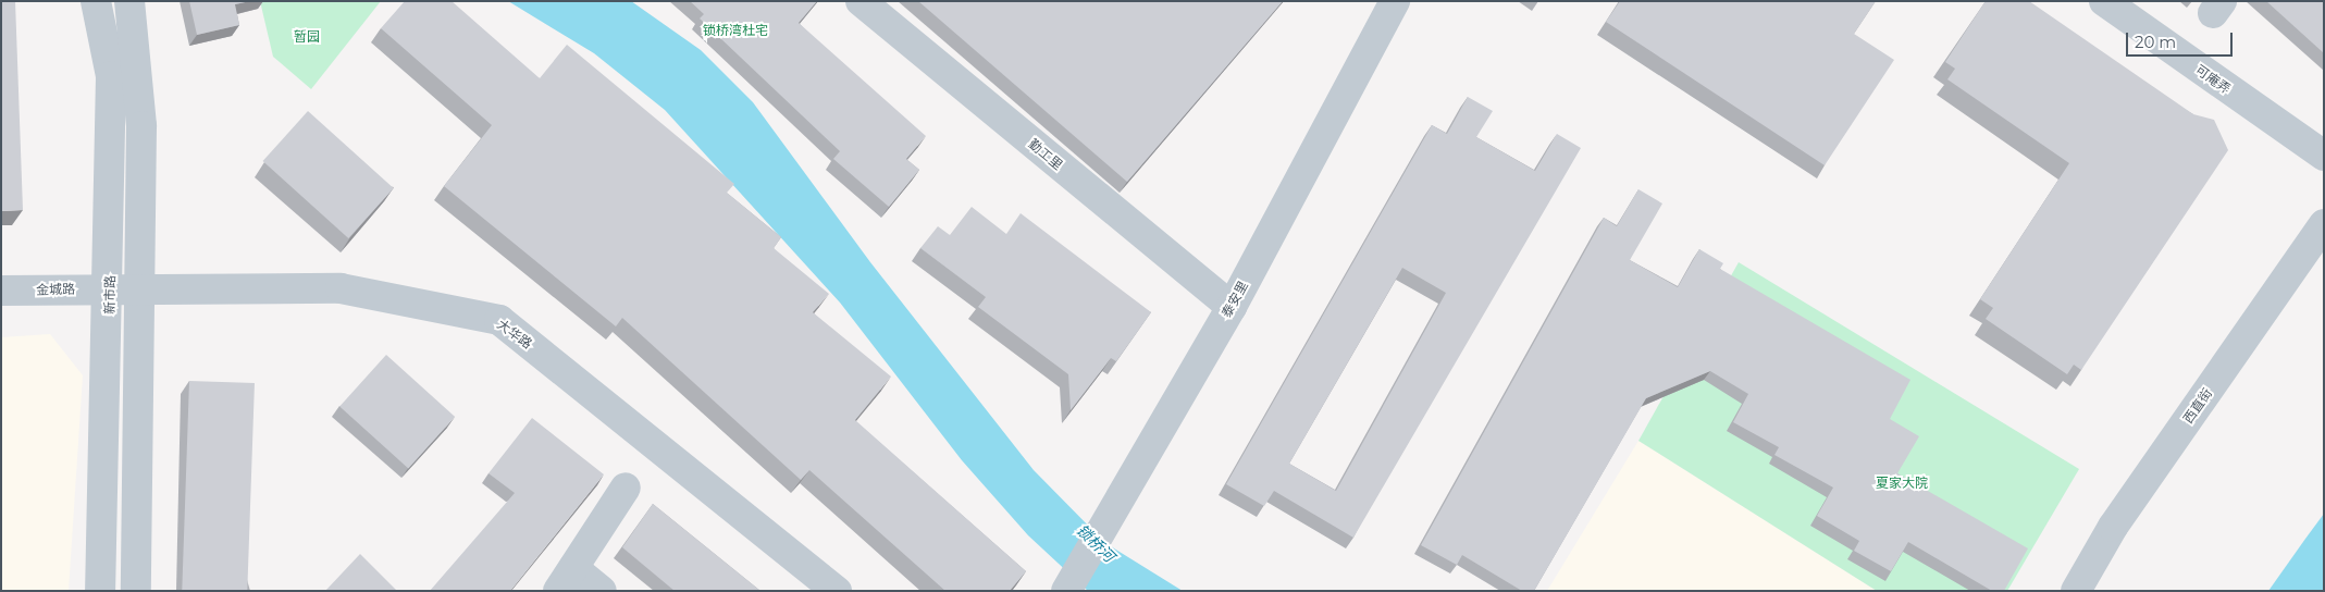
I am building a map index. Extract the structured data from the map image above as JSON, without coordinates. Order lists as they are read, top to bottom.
{
  "streets": {
    "street": [
      "可庵弄",
      "勤工里",
      "金城路",
      "新市路",
      "泰安里",
      "大华路",
      "西直街"
    ]
  },
  "crossings": [
    ["勤工里", "泰安里"],
    ["金城路", "新市路"],
    ["金城路", "大华路"],
    ["新市路", "大华路"]
  ],
  "water": ["锁桥河"],
  "parks": ["锁桥湾杜宅", "暂园", "夏家大院"],
  "scale_bar": "20 m"
}
